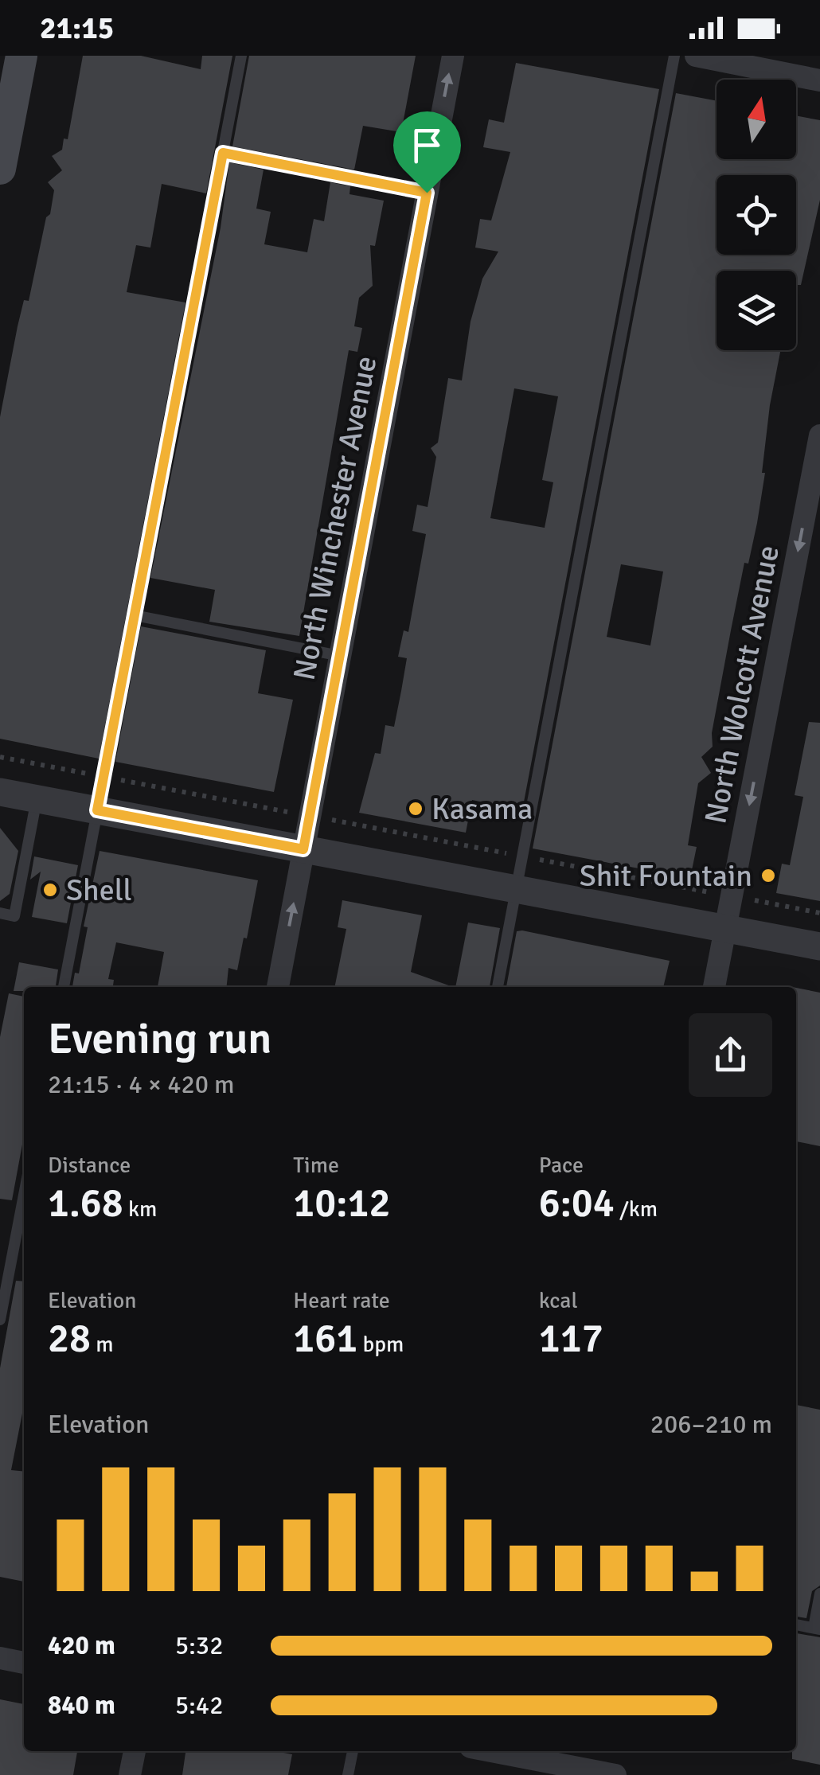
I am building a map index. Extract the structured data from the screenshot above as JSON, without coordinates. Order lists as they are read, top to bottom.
{
  "streets": {
    "street": ["North Winchester Avenue", "North Wolcott Avenue"]
  },
  "one_way": ["North Wolcott Avenue"],
  "places": ["Kasama", "Shit Fountain", "Shell"],
  "north": "top",
  "page": {
    "status": "21:15",
    "heading": ["Evening run", "21:15 · 4 × 420 m"],
    "stats": [
      ["Distance", "1.68 km"],
      ["Time", "10:12"],
      ["Pace", "6:04 /km"],
      ["Elevation", "28 m"],
      ["Heart rate", "161 bpm"],
      ["kcal", "117"]
    ],
    "chart": ["Elevation", "206–210 m"],
    "list": [
      {
        "name": "420 m",
        "note": "5:32"
      },
      {
        "name": "840 m",
        "note": "5:42"
      }
    ]
  }
}
